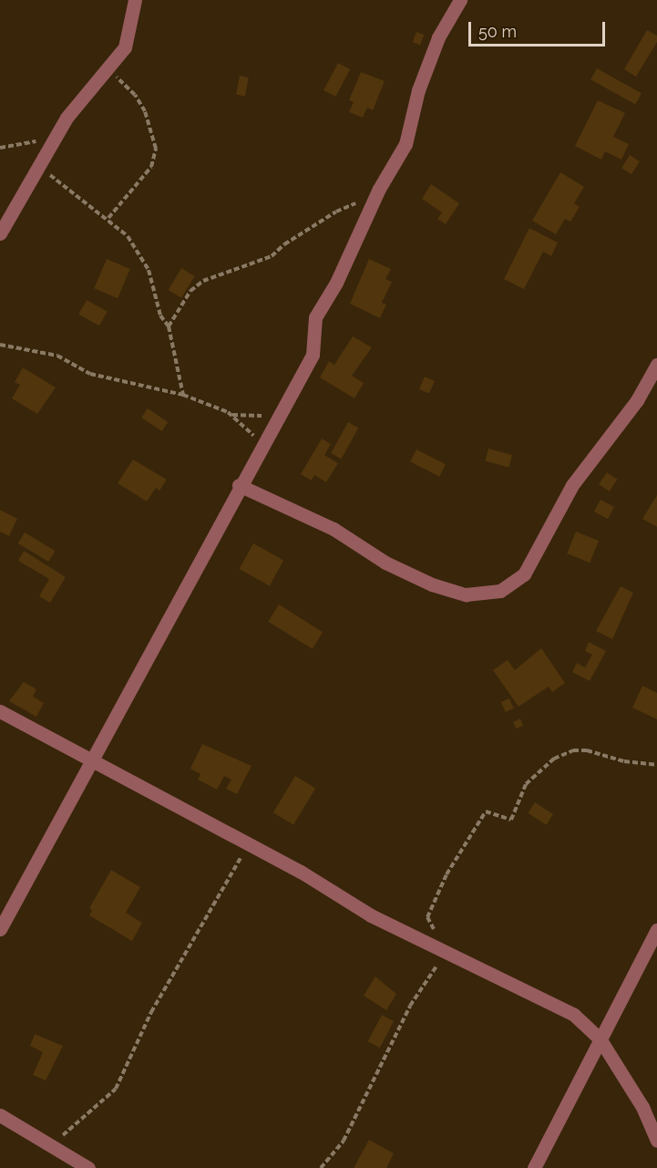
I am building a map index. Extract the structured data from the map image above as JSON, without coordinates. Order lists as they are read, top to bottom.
{
  "scale_bar": "50 m"
}
